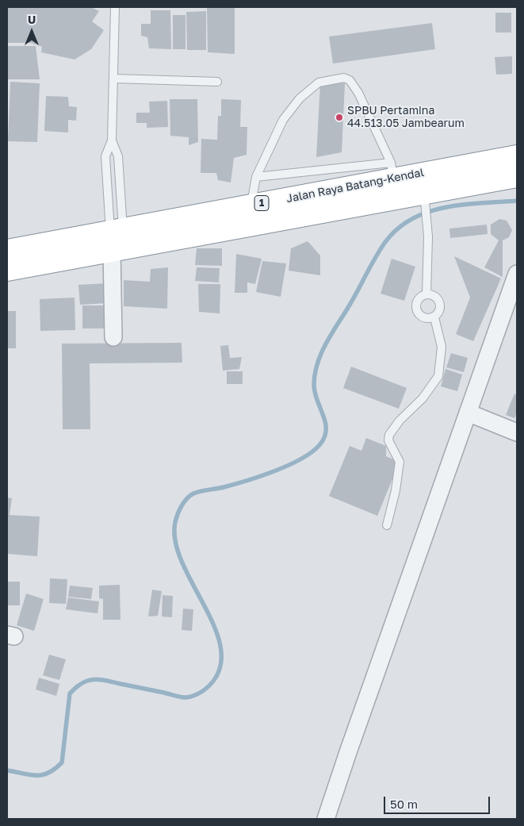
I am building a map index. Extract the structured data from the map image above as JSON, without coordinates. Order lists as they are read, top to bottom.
{
  "streets": {
    "highway": ["Jalan Raya Batang-Kendal", "1"]
  },
  "places": ["SPBU Pertamina 44.513.05 Jambearum"],
  "scale_bar": "50 m",
  "north": "top"
}
